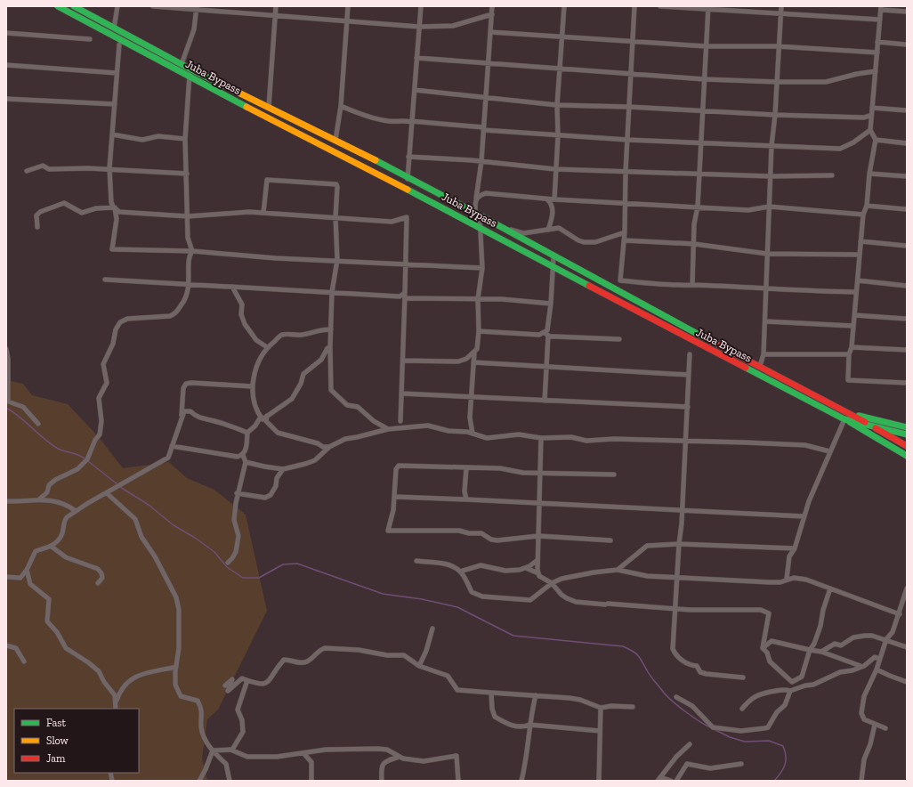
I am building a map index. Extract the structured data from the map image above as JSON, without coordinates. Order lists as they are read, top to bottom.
{
  "streets": {
    "main road": ["Juba Bypass"]
  },
  "legend": ["Fast", "Slow", "Jam"]
}
